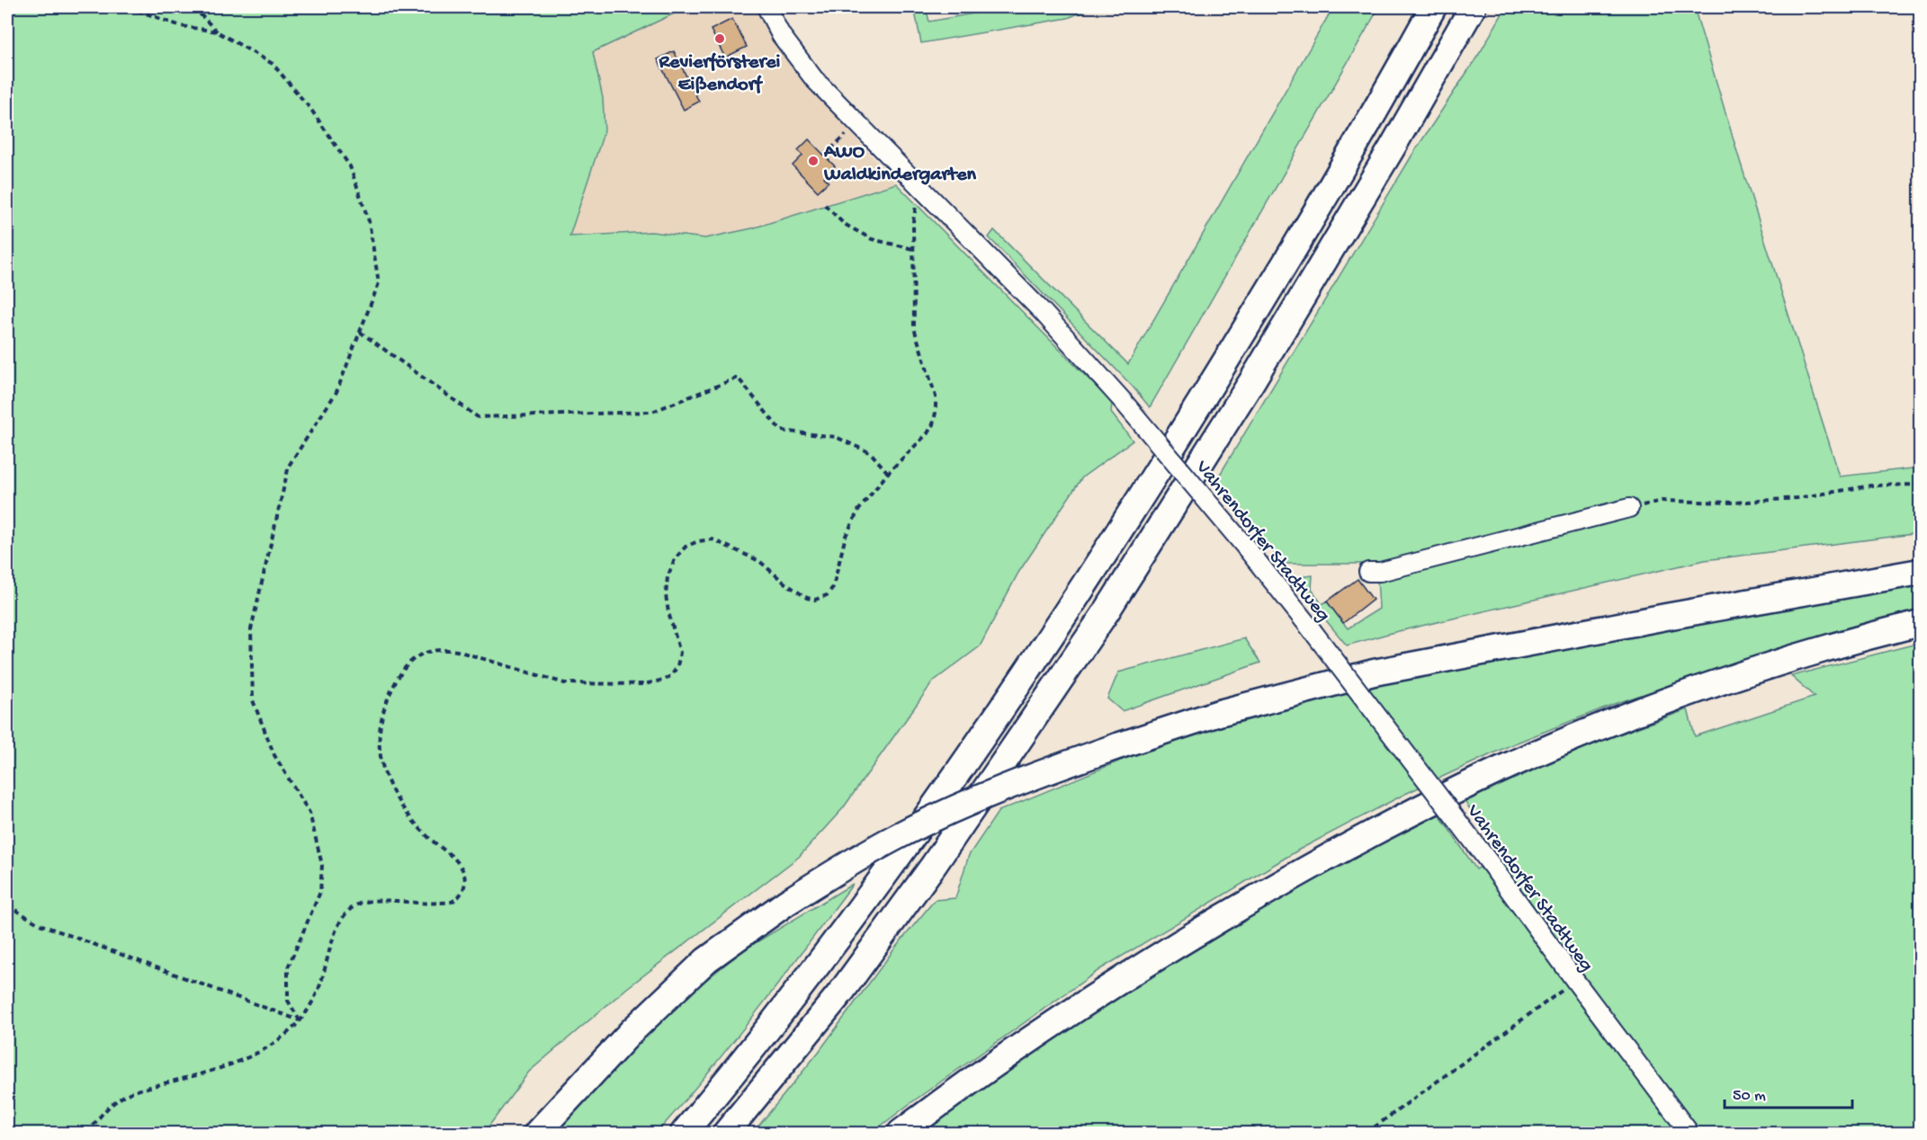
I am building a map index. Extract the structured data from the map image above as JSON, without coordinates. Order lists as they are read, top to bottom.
{
  "streets": {
    "street": ["Vahrendorfer Stadtweg"]
  },
  "places": ["Revierförsterei Eißendorf", "AWO Waldkindergarten"],
  "scale_bar": "50 m"
}
